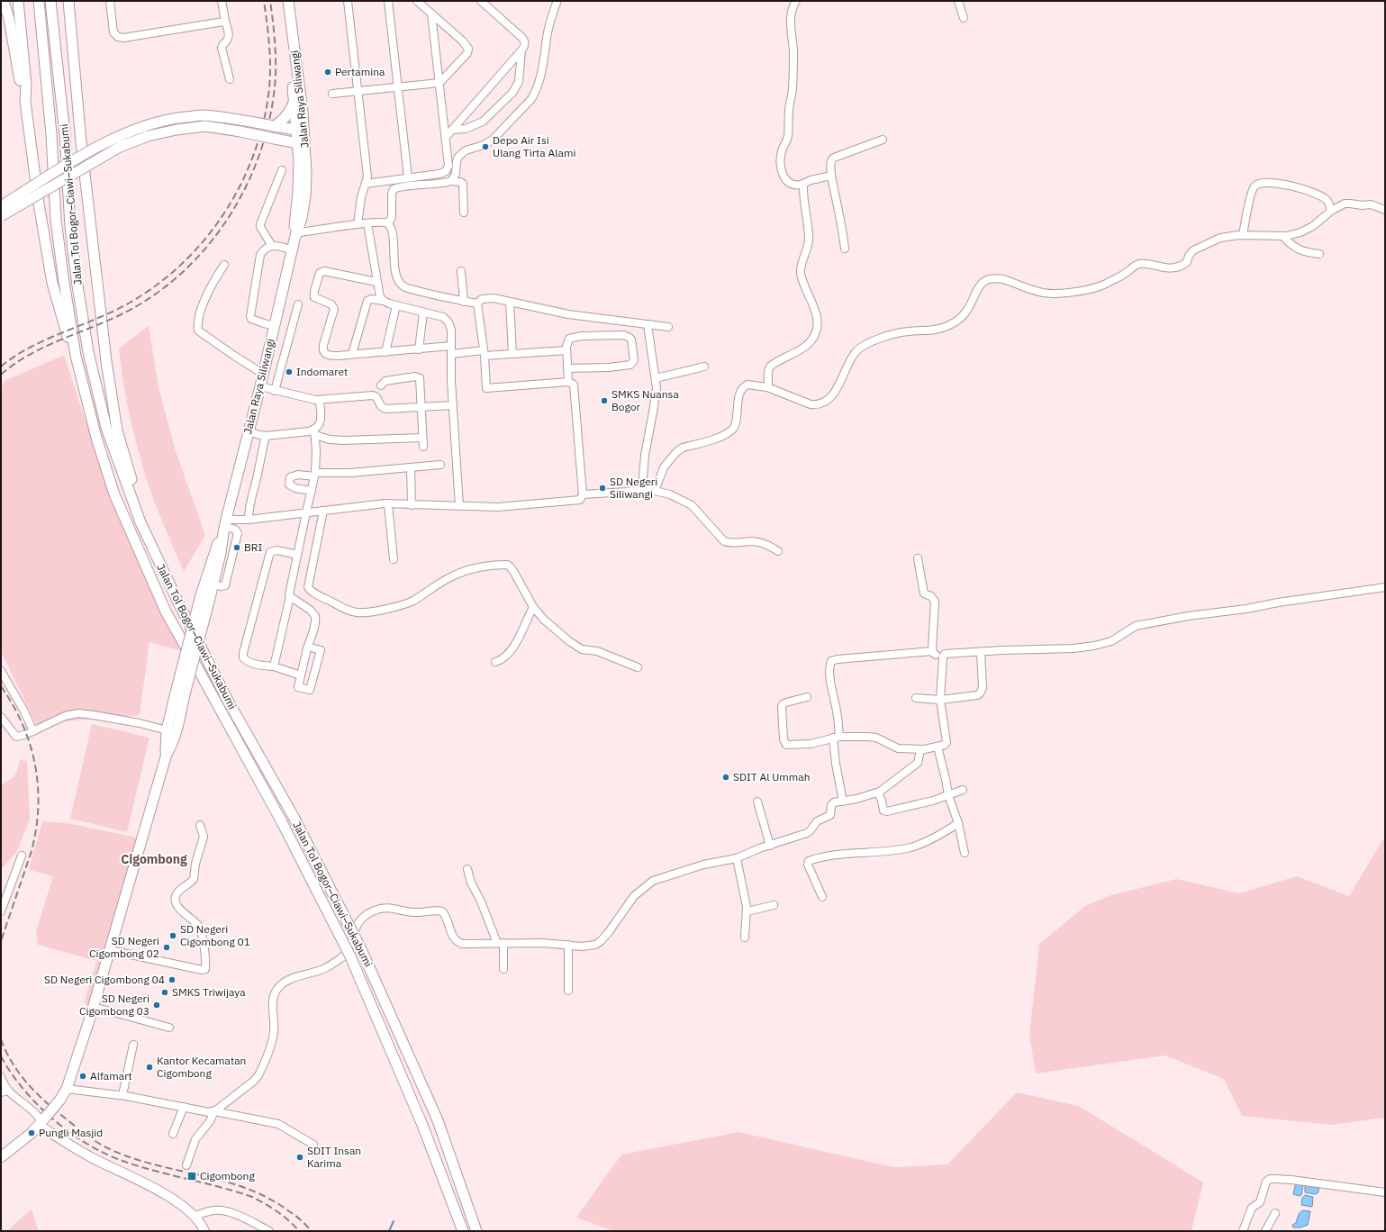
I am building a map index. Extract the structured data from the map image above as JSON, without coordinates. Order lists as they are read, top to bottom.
{
  "streets": {
    "highway": ["Jalan Raya Siliwangi", "Jalan Tol Bogor–Ciawi–Sukabumi"]
  },
  "districts": ["Cigombong"],
  "places": {
    "other": [
      "Pertamina",
      "Depo Air Isi Ulang Tirta Alami",
      "Indomaret",
      "SMKS Nuansa Bogor",
      "SD Negeri Siliwangi",
      "BRI",
      "SDIT Al Ummah",
      "SD Negeri Cigombong 01",
      "SD Negeri Cigombong 02",
      "SD Negeri Cigombong 04",
      "SMKS Triwijaya",
      "SD Negeri Cigombong 03",
      "Kantor Kecamatan Cigombong",
      "Alfamart",
      "Pungli Masjid",
      "SDIT Insan Karima"
    ],
    "transit": ["Cigombong"]
  }
}
